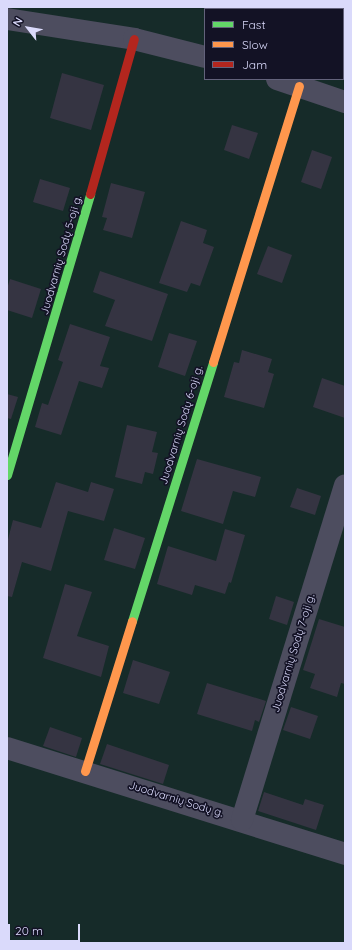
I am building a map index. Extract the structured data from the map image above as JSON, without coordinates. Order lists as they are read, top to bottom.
{
  "streets": {
    "street": [
      "Juodvarnių Sodų 5-oji g.",
      "Juodvarnių Sodų 6-oji g.",
      "Juodvarnių Sodų 7-oji g.",
      "Juodvarnių Sodų g."
    ]
  },
  "crossings": [
    ["Juodvarnių Sodų 6-oji g.", "Juodvarnių Sodų g."],
    ["Juodvarnių Sodų 7-oji g.", "Juodvarnių Sodų g."]
  ],
  "legend": ["Fast", "Slow", "Jam"],
  "scale_bar": "20 m",
  "north": "top left"
}
